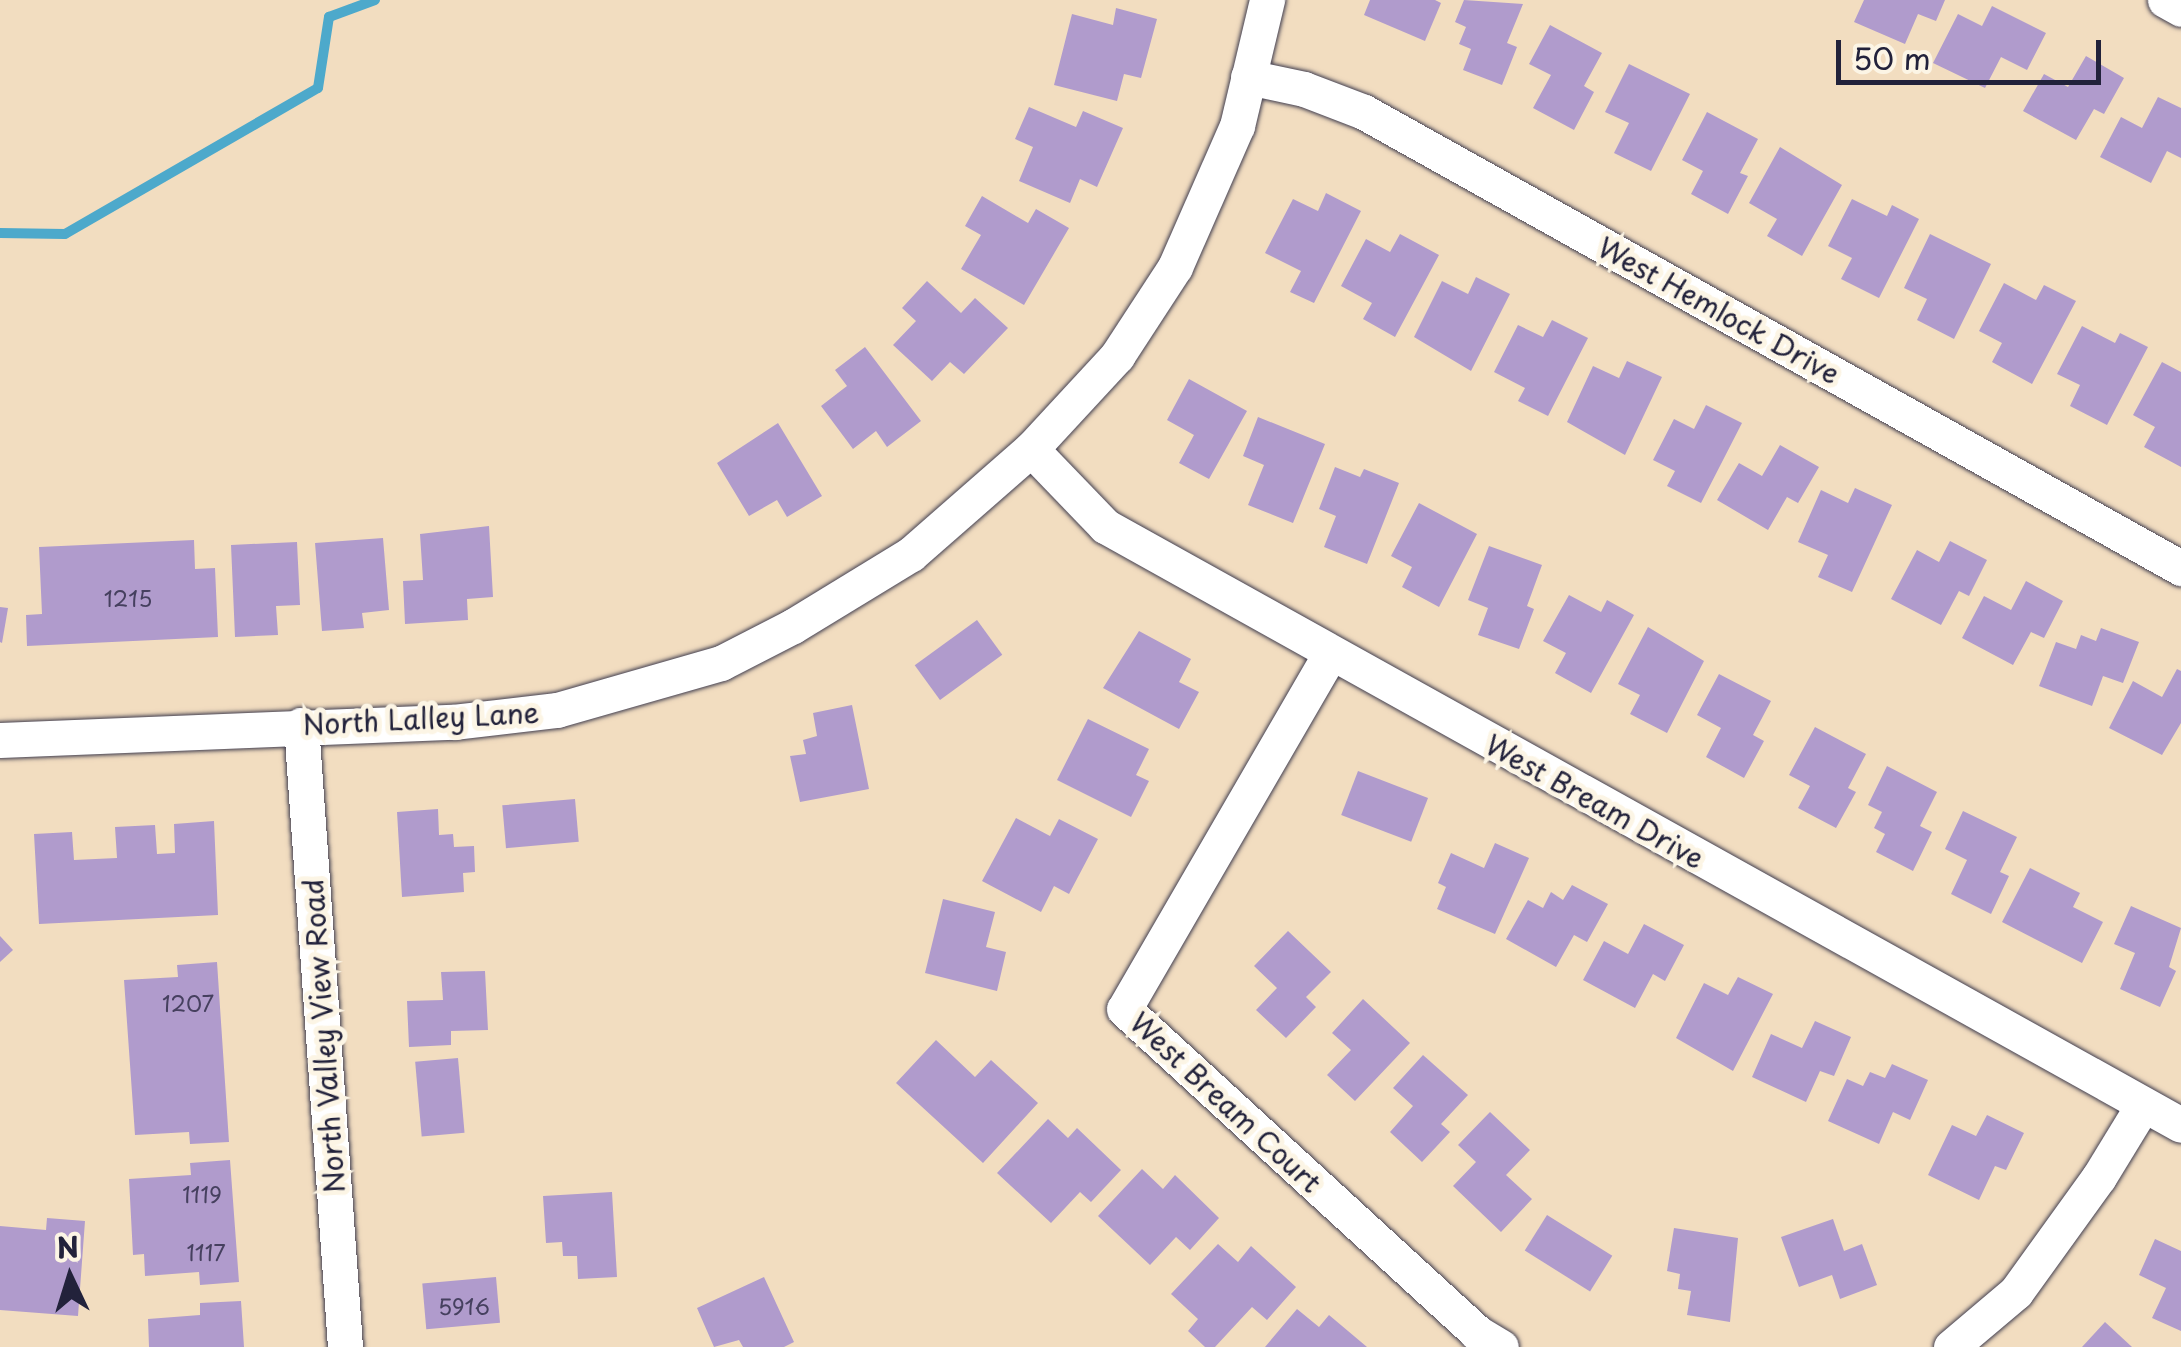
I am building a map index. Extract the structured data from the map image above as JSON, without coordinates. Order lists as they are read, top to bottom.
{
  "streets": {
    "street": [
      "West Hemlock Drive",
      "North Lalley Lane",
      "West Bream Drive",
      "North Valley View Road",
      "West Bream Court"
    ]
  },
  "crossings": [
    ["West Hemlock Drive", "North Lalley Lane"],
    ["North Lalley Lane", "West Bream Drive"],
    ["North Lalley Lane", "North Valley View Road"],
    ["West Bream Drive", "West Bream Court"]
  ],
  "house_numbers": [
    "1215",
    "1207",
    "1119",
    "1117",
    "5916"
  ],
  "scale_bar": "50 m",
  "north": "top"
}
